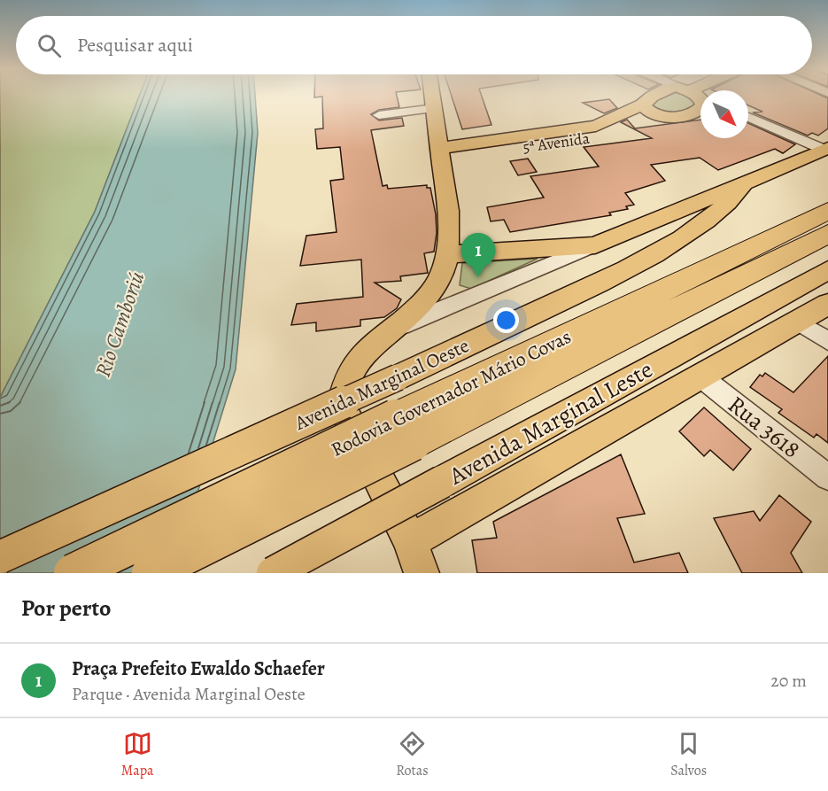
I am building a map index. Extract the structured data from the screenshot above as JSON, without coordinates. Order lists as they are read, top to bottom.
{
  "streets": {
    "highway": ["Rodovia Governador Mário Covas"],
    "main road": ["5ª Avenida", "Avenida Marginal Oeste", "Avenida Marginal Leste"],
    "street": ["Rua 3618"]
  },
  "crossings": [
    ["Avenida Marginal Leste", "Rua 3618"]
  ],
  "water": ["Rio Camboriú"],
  "north": "bottom right",
  "page": {
    "search": "Pesquisar aqui",
    "pins": "1",
    "heading": "Por perto",
    "list": [
      {
        "mark": "1",
        "name": "Praça Prefeito Ewaldo Schaefer",
        "note": "Parque · Avenida Marginal Oeste",
        "value": "20 m"
      }
    ],
    "nav": ["Mapa", "Rotas", "Salvos"]
  }
}
